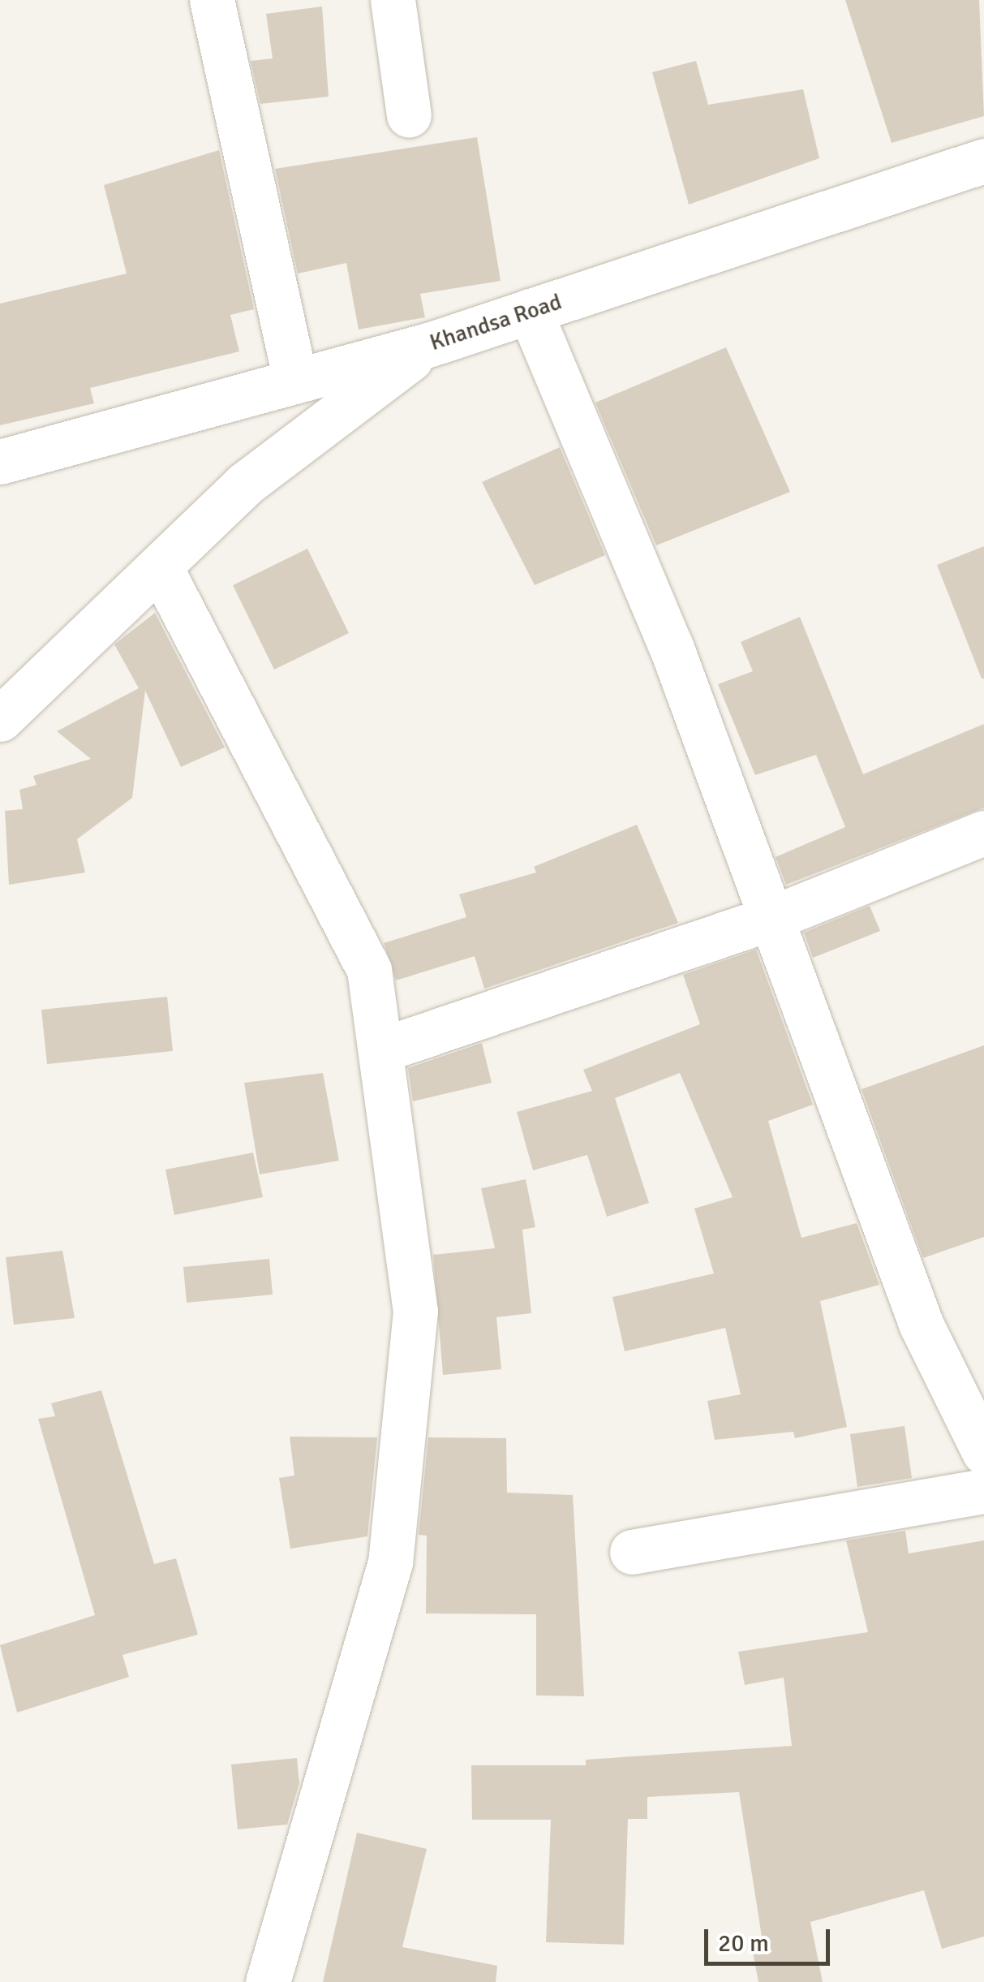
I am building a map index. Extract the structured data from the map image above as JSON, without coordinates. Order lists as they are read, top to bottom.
{
  "streets": {
    "street": ["Khandsa Road"]
  },
  "scale_bar": "20 m"
}
